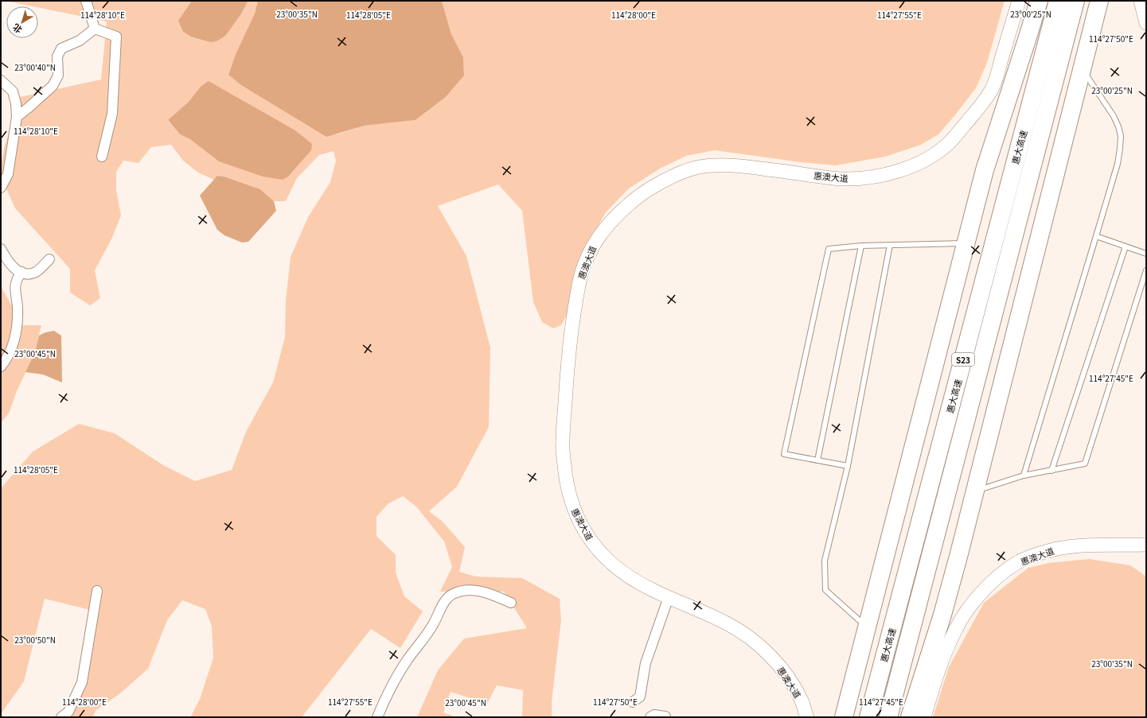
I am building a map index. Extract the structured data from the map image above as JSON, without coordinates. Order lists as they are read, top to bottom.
{
  "streets": {
    "highway": ["惠大高速", "S23"],
    "street": ["惠澳大道"]
  },
  "north": "bottom left",
  "coordinates": [
    "23°00'35\"N",
    "23°00'25\"N",
    "114°28'10\"E",
    "114°28'05\"E",
    "114°28'00\"E",
    "114°27'55\"E",
    "114°27'50\"E",
    "23°00'40\"N",
    "23°00'45\"N",
    "114°27'45\"E",
    "23°00'50\"N"
  ]
}
